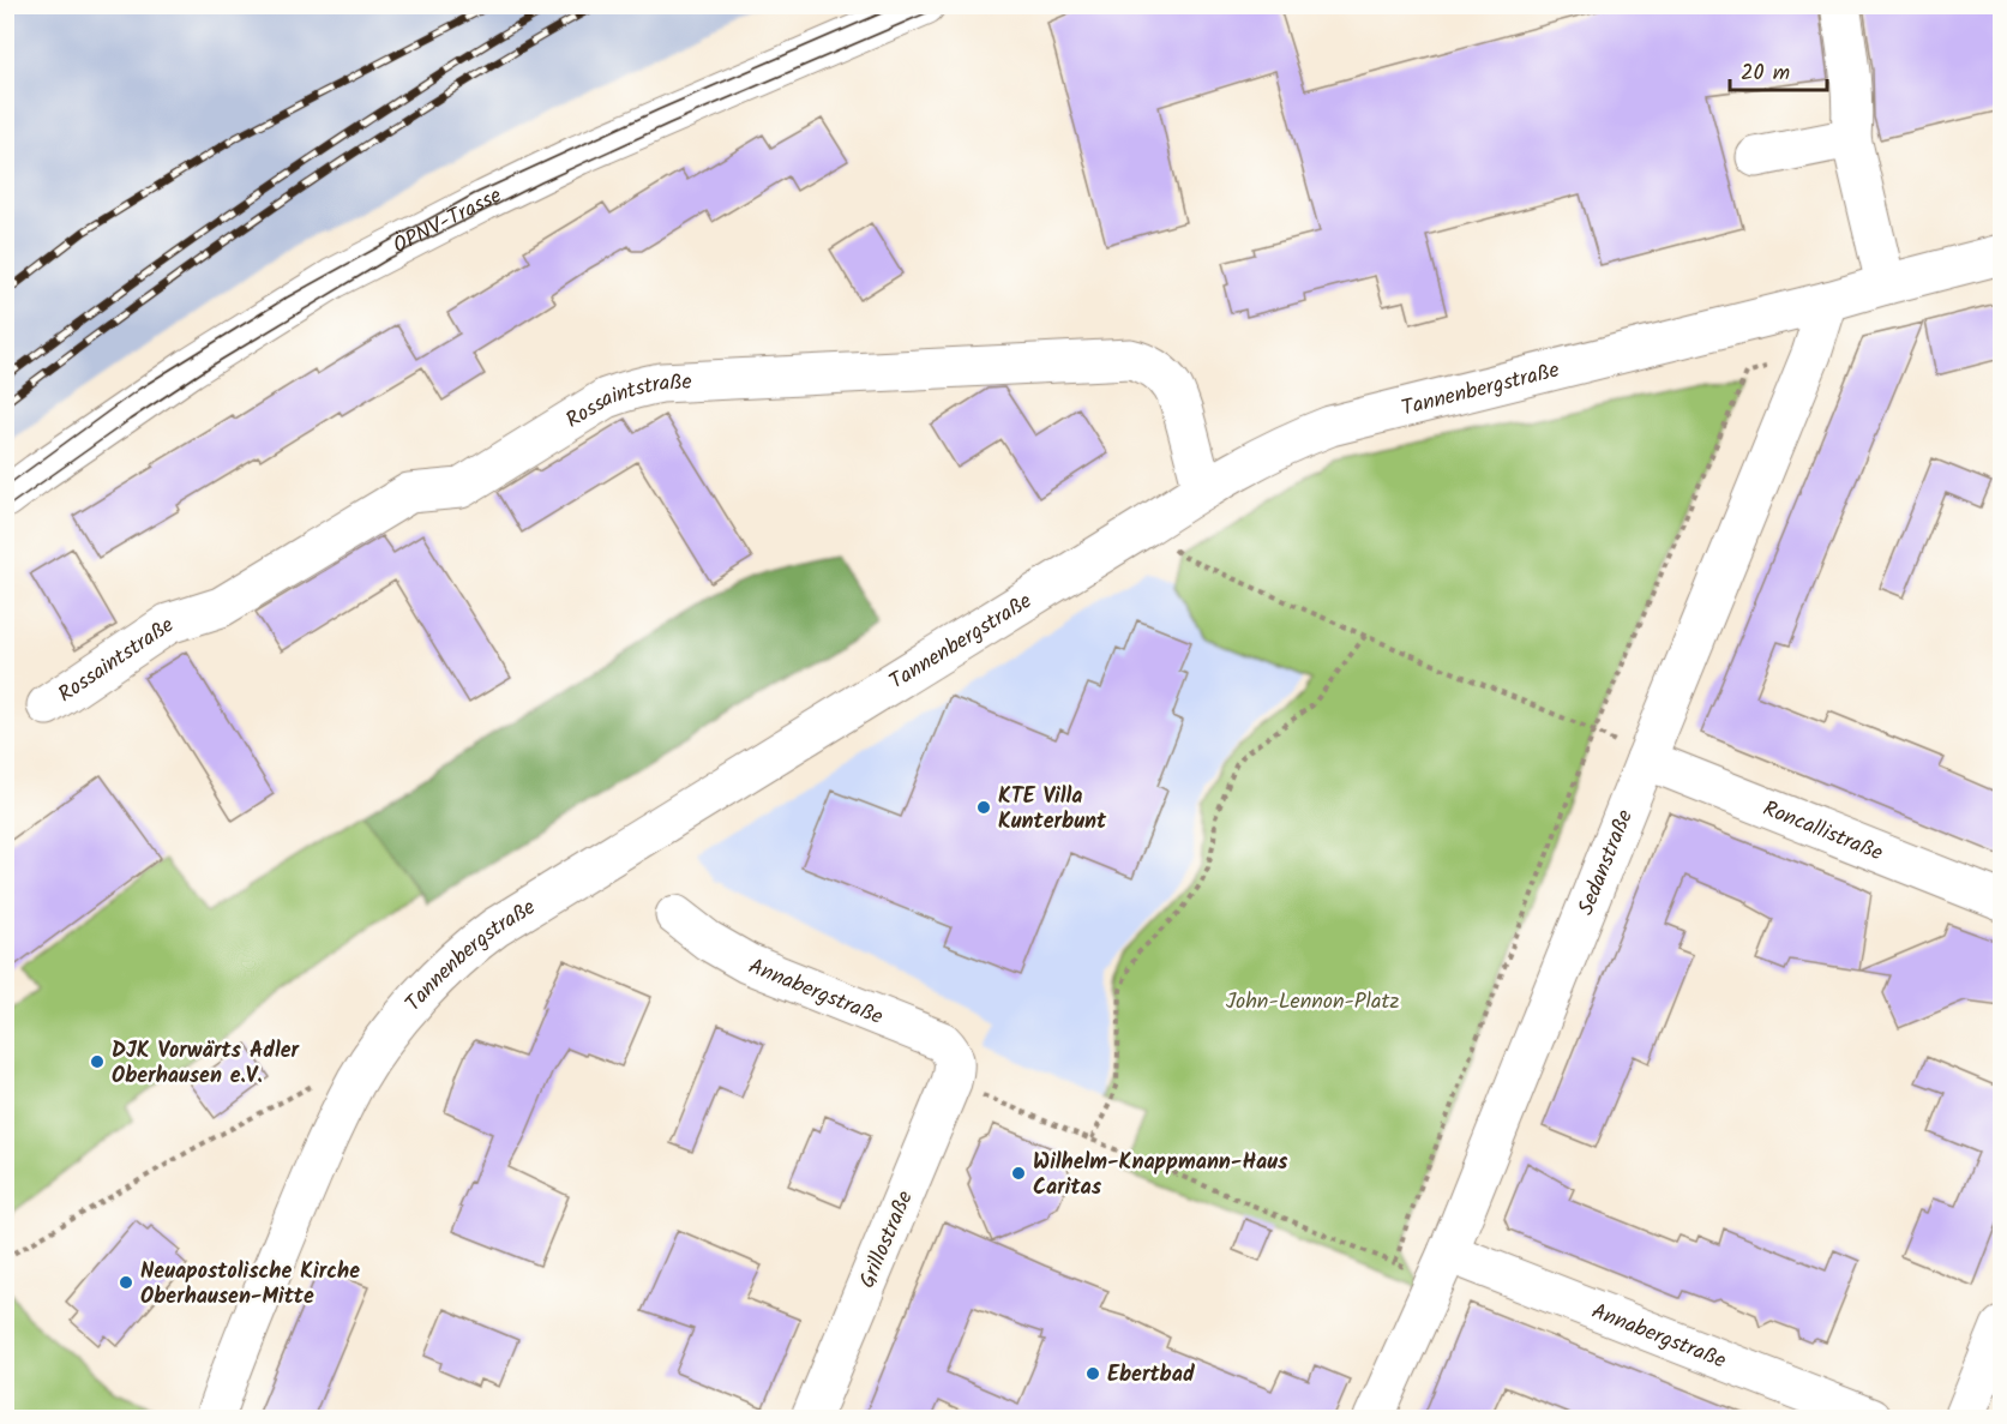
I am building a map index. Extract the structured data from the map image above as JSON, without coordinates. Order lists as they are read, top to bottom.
{
  "streets": {
    "street": [
      "ÖPNV-Trasse",
      "Tannenbergstraße",
      "Rossaintstraße",
      "Roncallistraße",
      "Sedanstraße",
      "Annabergstraße",
      "Grillostraße"
    ]
  },
  "crossings": [
    ["Tannenbergstraße", "Rossaintstraße"],
    ["Tannenbergstraße", "Sedanstraße"],
    ["Roncallistraße", "Sedanstraße"],
    ["Sedanstraße", "Annabergstraße"],
    ["Annabergstraße", "Grillostraße"]
  ],
  "parks": ["John-Lennon-Platz"],
  "places": [
    "KTE Villa Kunterbunt",
    "DJK Vorwärts Adler Oberhausen e.V.",
    "Wilhelm-Knappmann-Haus Caritas",
    "Neuapostolische Kirche Oberhausen-Mitte",
    "Ebertbad"
  ],
  "scale_bar": "20 m"
}
